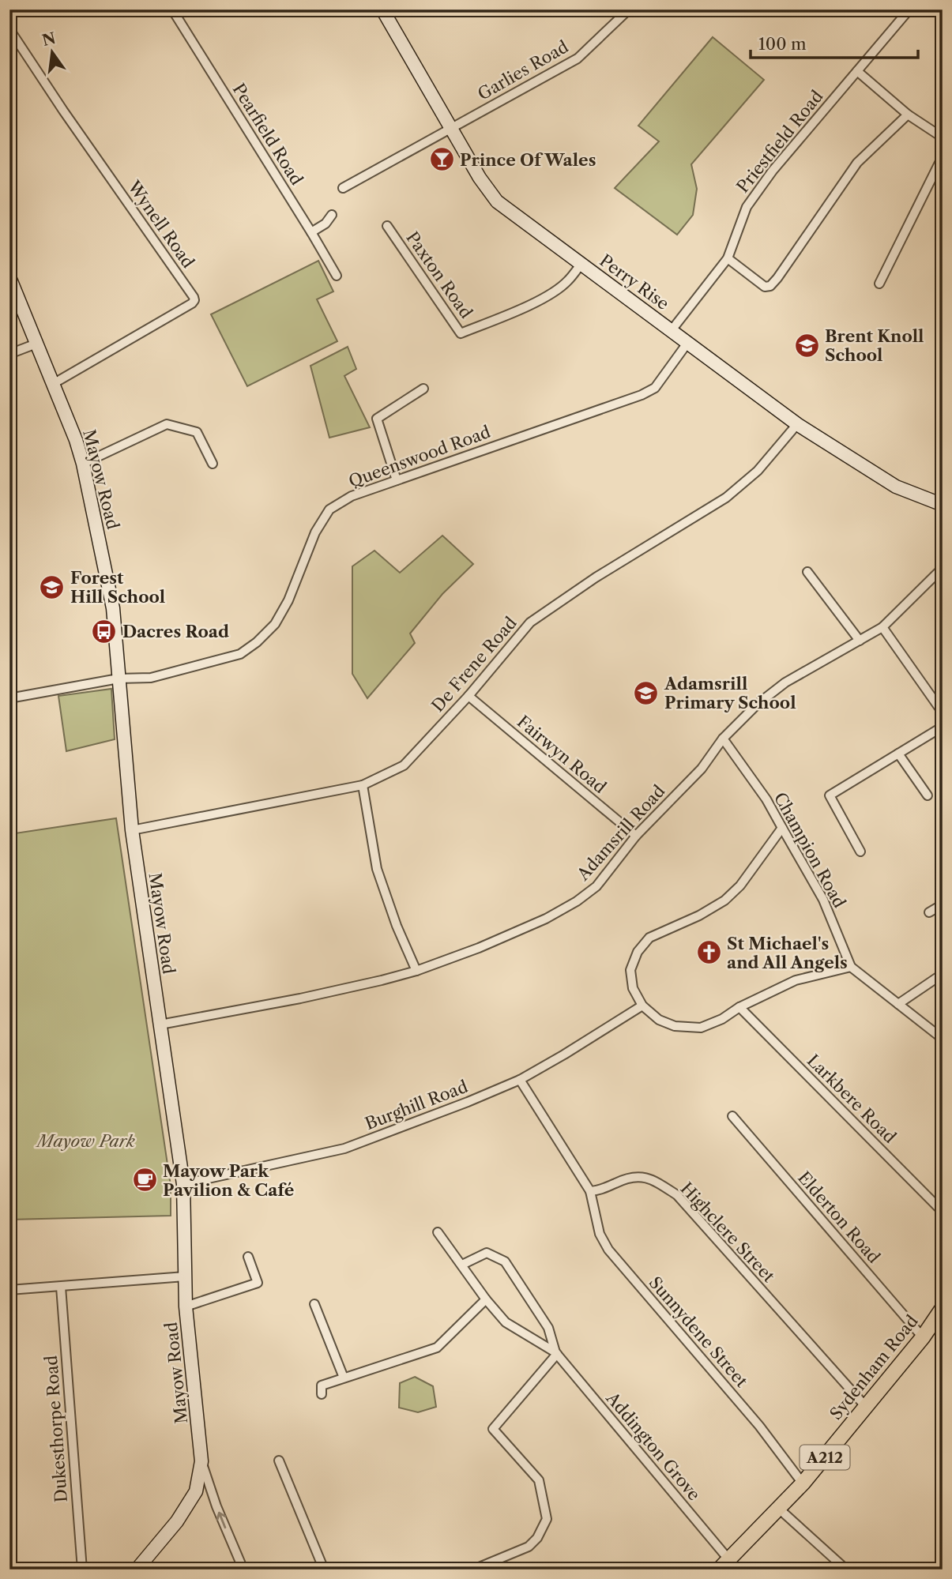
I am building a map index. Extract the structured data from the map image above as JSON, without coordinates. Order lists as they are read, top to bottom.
{
  "streets": {
    "main road": ["Sydenham Road", "A212"],
    "street": [
      "Garlies Road",
      "Pearfield Road",
      "Priestfield Road",
      "Wynell Road",
      "Paxton Road",
      "Perry Rise",
      "Queenswood Road",
      "Mayow Road",
      "De Frene Road",
      "Fairwyn Road",
      "Adamsrill Road",
      "Champion Road",
      "Larkbere Road",
      "Burghill Road",
      "Elderton Road",
      "Highclere Street",
      "Sunnydene Street",
      "Dukesthorpe Road",
      "Addington Grove"
    ]
  },
  "crossings": [
    ["Garlies Road", "Perry Rise"],
    ["Priestfield Road", "Perry Rise"],
    ["Wynell Road", "Mayow Road"],
    ["Paxton Road", "Perry Rise"],
    ["Perry Rise", "Queenswood Road"],
    ["Perry Rise", "De Frene Road"],
    ["Queenswood Road", "Mayow Road"],
    ["Mayow Road", "De Frene Road"],
    ["Mayow Road", "Adamsrill Road"],
    ["Mayow Road", "Burghill Road"],
    ["De Frene Road", "Fairwyn Road"],
    ["Fairwyn Road", "Adamsrill Road"],
    ["Adamsrill Road", "Champion Road"],
    ["Elderton Road", "Sydenham Road"],
    ["Highclere Street", "Sunnydene Street"],
    ["Highclere Street", "Sydenham Road"],
    ["Sunnydene Street", "Sydenham Road"],
    ["Sydenham Road", "Addington Grove"]
  ],
  "parks": ["Mayow Park"],
  "places": {
    "bar": ["Prince Of Wales"],
    "school or university": ["Brent Knoll School", "Forest Hill School", "Adamsrill Primary School"],
    "bus stop": ["Dacres Road"],
    "church": ["St Michael's and All Angels"],
    "cafe": ["Mayow Park Pavilion & Café"]
  },
  "scale_bar": "100 m",
  "north": "top"
}
